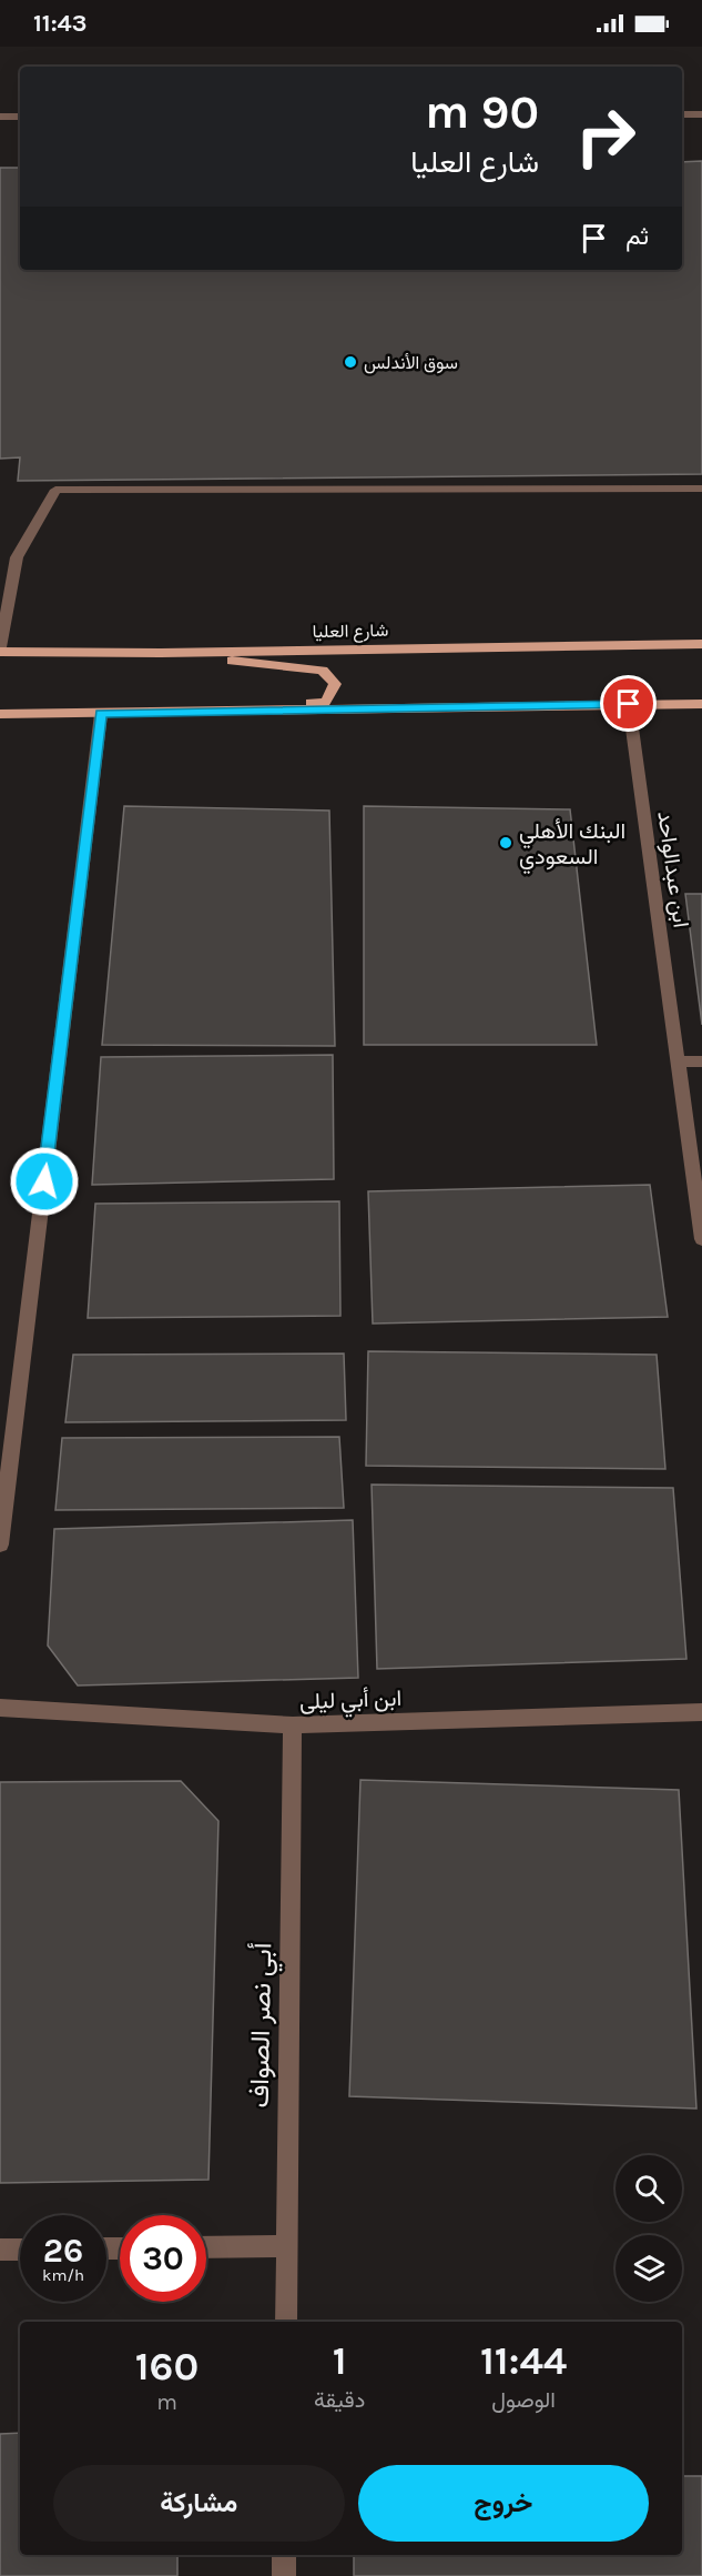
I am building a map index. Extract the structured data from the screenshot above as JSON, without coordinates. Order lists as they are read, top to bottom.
{
  "streets": {
    "main road": ["شارع العليا"],
    "street": ["ابن عبدالواحد", "ابن أبي ليلى", "أبي نصر الصواف"]
  },
  "crossings": [
    ["ابن أبي ليلى", "أبي نصر الصواف"]
  ],
  "places": ["سوق الأندلس", "البنك الأهلي السعودي"],
  "page": {
    "status": "11:43",
    "turn": ["90 m", "شارع العليا"],
    "then": "ثم",
    "speed": "26 km/h",
    "limit": "30",
    "eta": [
      "11:44",
      "الوصول",
      "1",
      "دقيقة",
      "160",
      "m"
    ],
    "buttons": ["خروج", "مشاركة"]
  }
}
